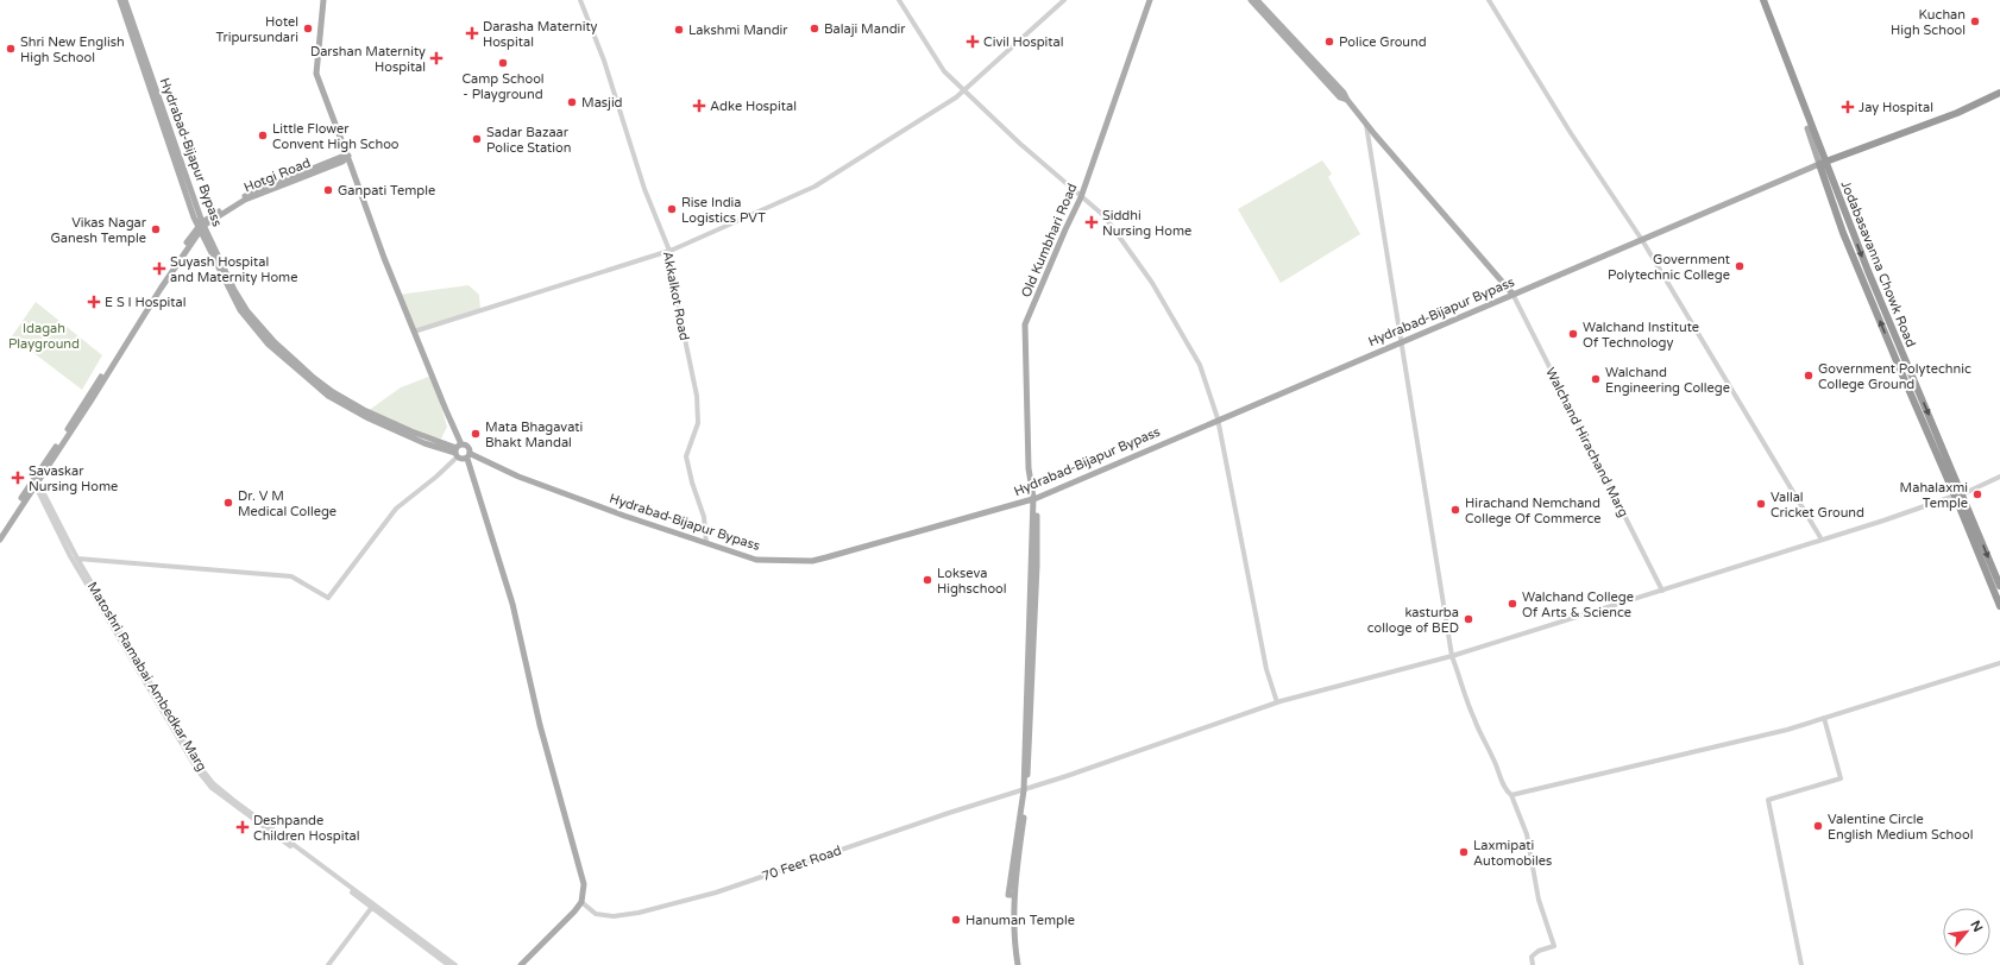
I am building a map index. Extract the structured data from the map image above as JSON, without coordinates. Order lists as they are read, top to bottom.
{
  "streets": {
    "highway": ["Jodabasavanna Chowk Road"],
    "main road": ["Hydrabad-Bijapur Bypass", "Hotgi Road", "Old Kumbhari Road"],
    "street": [
      "Akkalkot Road",
      "Walchand Hirachand Marg",
      "Matoshri Ramabai Ambedkar Marg",
      "70 Feet Road"
    ]
  },
  "crossings": [
    ["Hydrabad-Bijapur Bypass", "Hotgi Road"],
    ["Hydrabad-Bijapur Bypass", "Old Kumbhari Road"],
    ["Hydrabad-Bijapur Bypass", "Jodabasavanna Chowk Road"],
    ["Hydrabad-Bijapur Bypass", "Akkalkot Road"],
    ["Hydrabad-Bijapur Bypass", "Walchand Hirachand Marg"],
    ["Hotgi Road", "Matoshri Ramabai Ambedkar Marg"],
    ["Old Kumbhari Road", "70 Feet Road"],
    ["Jodabasavanna Chowk Road", "70 Feet Road"],
    ["Walchand Hirachand Marg", "70 Feet Road"]
  ],
  "parks": ["Idagah Playground"],
  "places": {
    "other": [
      "Kuchan High School",
      "Hotel Tripursundari",
      "Balaji Mandir",
      "Lakshmi Mandir",
      "Police Ground",
      "Shri New English High School",
      "Camp School - Playground",
      "Masjid",
      "Little Flower Convent High Schoo",
      "Sadar Bazaar Police Station",
      "Ganpati Temple",
      "Rise India Logistics PVT",
      "Vikas Nagar Ganesh Temple",
      "Government Polytechnic College",
      "Walchand Institute Of Technology",
      "Government Polytechnic College Ground",
      "Walchand Engineering College",
      "Mata Bhagavati Bhakt Mandal",
      "Mahalaxmi Temple",
      "Dr. V M Medical College",
      "Vallal Cricket Ground",
      "Hirachand Nemchand College Of Commerce",
      "Lokseva Highschool",
      "Walchand College Of Arts & Science",
      "kasturba colloge of BED",
      "Valentine Circle English Medium School",
      "Laxmipati Automobiles",
      "Hanuman Temple"
    ],
    "health": [
      "Darasha Maternity Hospital",
      "Civil Hospital",
      "Darshan Maternity Hospital",
      "Adke Hospital",
      "Jay Hospital",
      "Siddhi Nursing Home",
      "Suyash Hospital and Maternity Home",
      "E S I Hospital",
      "Savaskar Nursing Home",
      "Deshpande Children Hospital"
    ]
  },
  "north": "top right"
}
